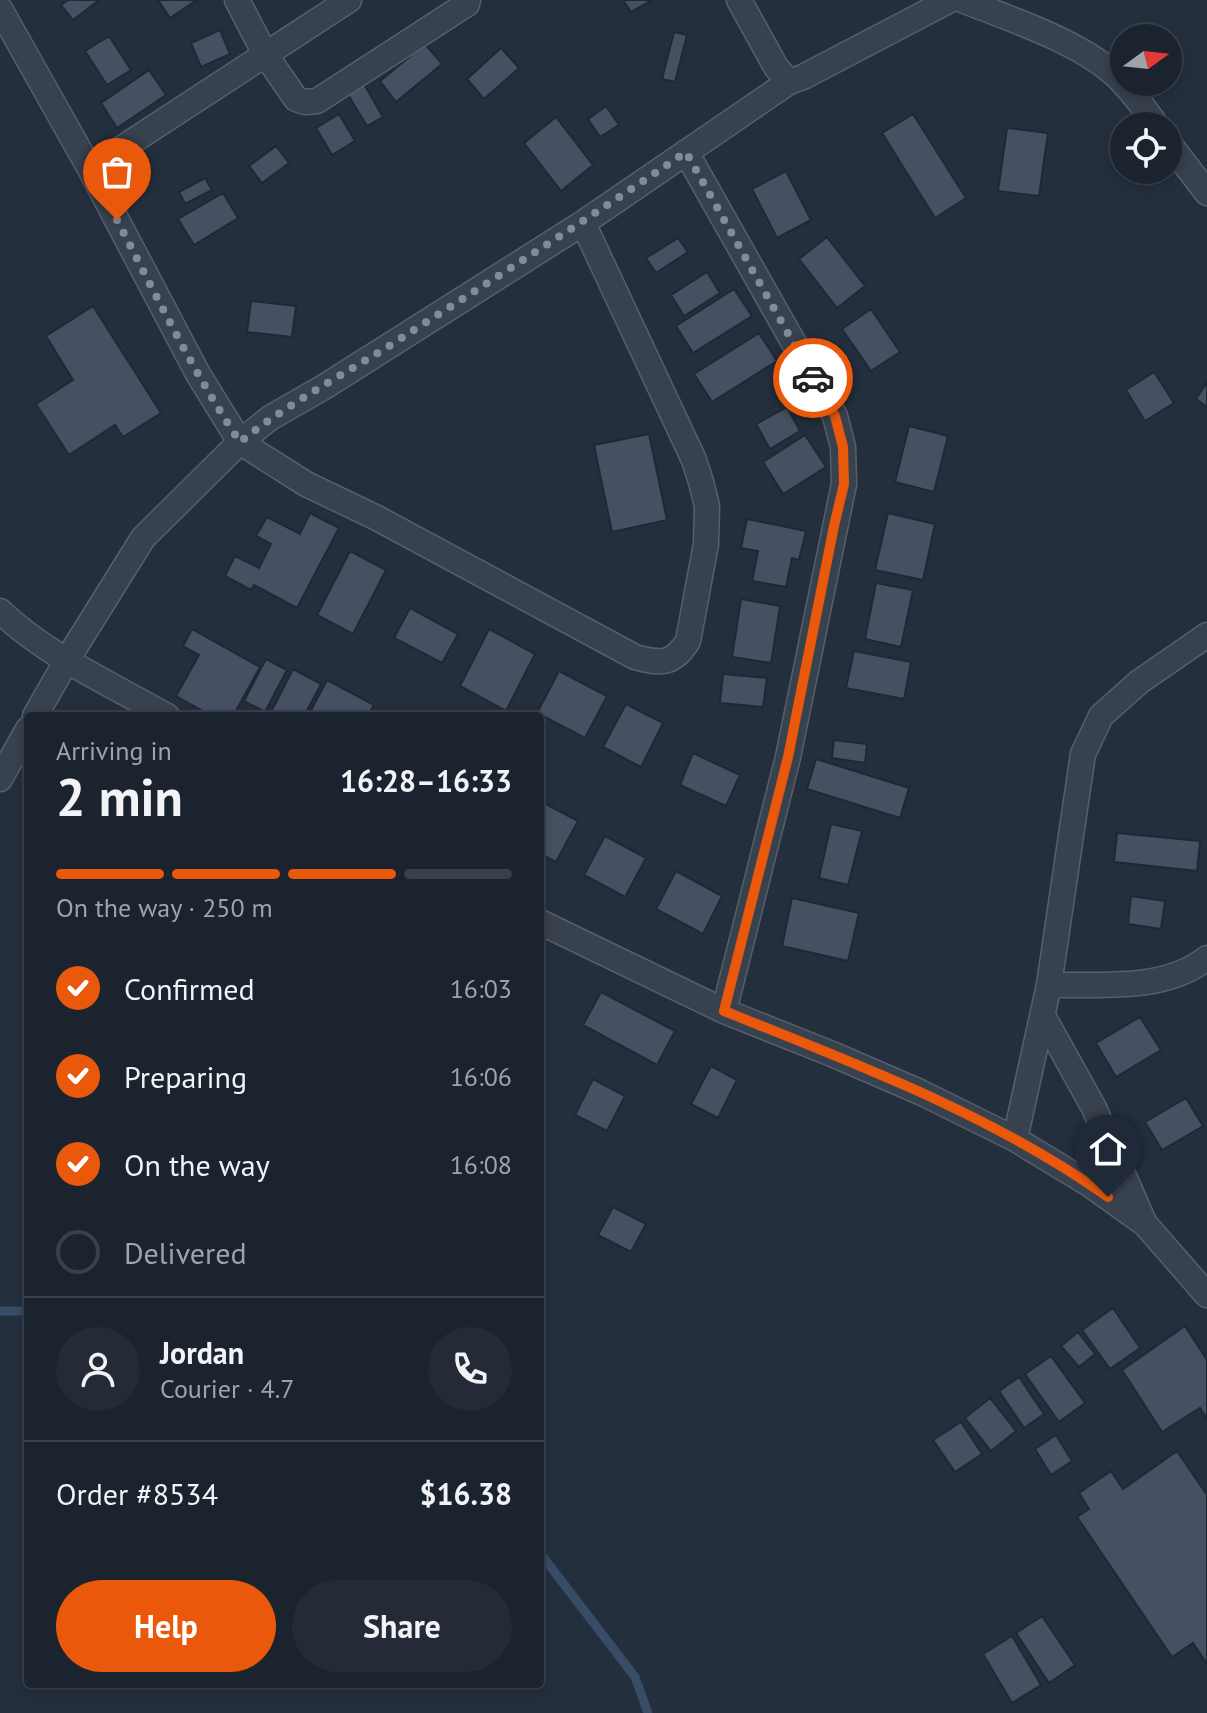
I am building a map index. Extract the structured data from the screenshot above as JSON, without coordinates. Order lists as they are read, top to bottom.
{
  "north": "right",
  "page": {
    "heading": ["2 min", "Arriving in", "16:28–16:33"],
    "panel": [
      "Jordan",
      "Courier · 4.7",
      "Order #8534",
      "$16.38"
    ],
    "bar": "On the way · 250 m",
    "list": [
      ["Confirmed", "16:03"],
      ["Preparing", "16:06"],
      ["On the way", "16:08"],
      "Delivered"
    ],
    "buttons": ["Help", "Share"]
  }
}
